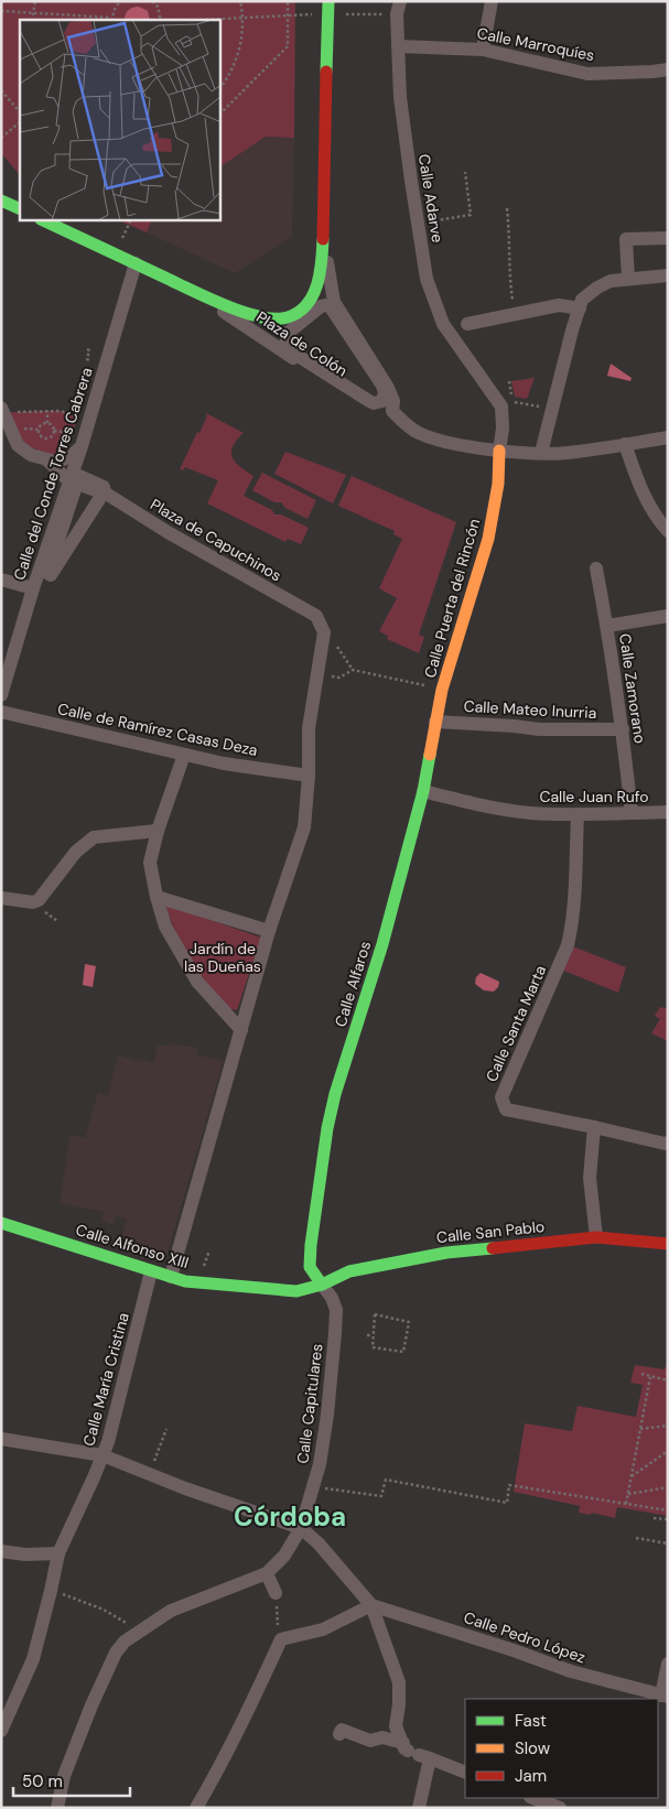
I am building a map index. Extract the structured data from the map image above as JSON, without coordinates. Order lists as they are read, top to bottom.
{
  "streets": {
    "street": [
      "Calle Marroquíes",
      "Calle Adarve",
      "Plaza de Colón",
      "Calle del Conde Torres Cabrera",
      "Plaza de Capuchinos",
      "Calle Puerta del Rincón",
      "Calle Zamorano",
      "Calle Mateo Inurria",
      "Calle de Ramírez Casas Deza",
      "Calle Juan Rufo",
      "Calle Alfaros",
      "Calle Santa Marta",
      "Calle San Pablo",
      "Calle Alfonso XIII",
      "Calle María Cristina",
      "Calle Capitulares",
      "Calle Pedro López"
    ]
  },
  "crossings": [
    ["Calle Marroquíes", "Calle Adarve"],
    ["Plaza de Colón", "Calle del Conde Torres Cabrera"],
    ["Plaza de Colón", "Calle Puerta del Rincón"],
    ["Calle del Conde Torres Cabrera", "Plaza de Capuchinos"],
    ["Calle Puerta del Rincón", "Calle Alfaros"],
    ["Calle Zamorano", "Calle Mateo Inurria"],
    ["Calle Zamorano", "Calle Juan Rufo"],
    ["Calle Mateo Inurria", "Calle Alfaros"],
    ["Calle Juan Rufo", "Calle Alfaros"],
    ["Calle Juan Rufo", "Calle Santa Marta"],
    ["Calle Alfaros", "Calle San Pablo"],
    ["Calle Alfaros", "Calle Alfonso XIII"],
    ["Calle Alfaros", "Calle Capitulares"],
    ["Calle San Pablo", "Calle Alfonso XIII"],
    ["Calle San Pablo", "Calle Capitulares"],
    ["Calle Alfonso XIII", "Calle María Cristina"],
    ["Calle Alfonso XIII", "Calle Capitulares"]
  ],
  "districts": ["Córdoba"],
  "parks": ["Jardín de las Dueñas"],
  "legend": ["Fast", "Slow", "Jam"],
  "scale_bar": "50 m"
}
